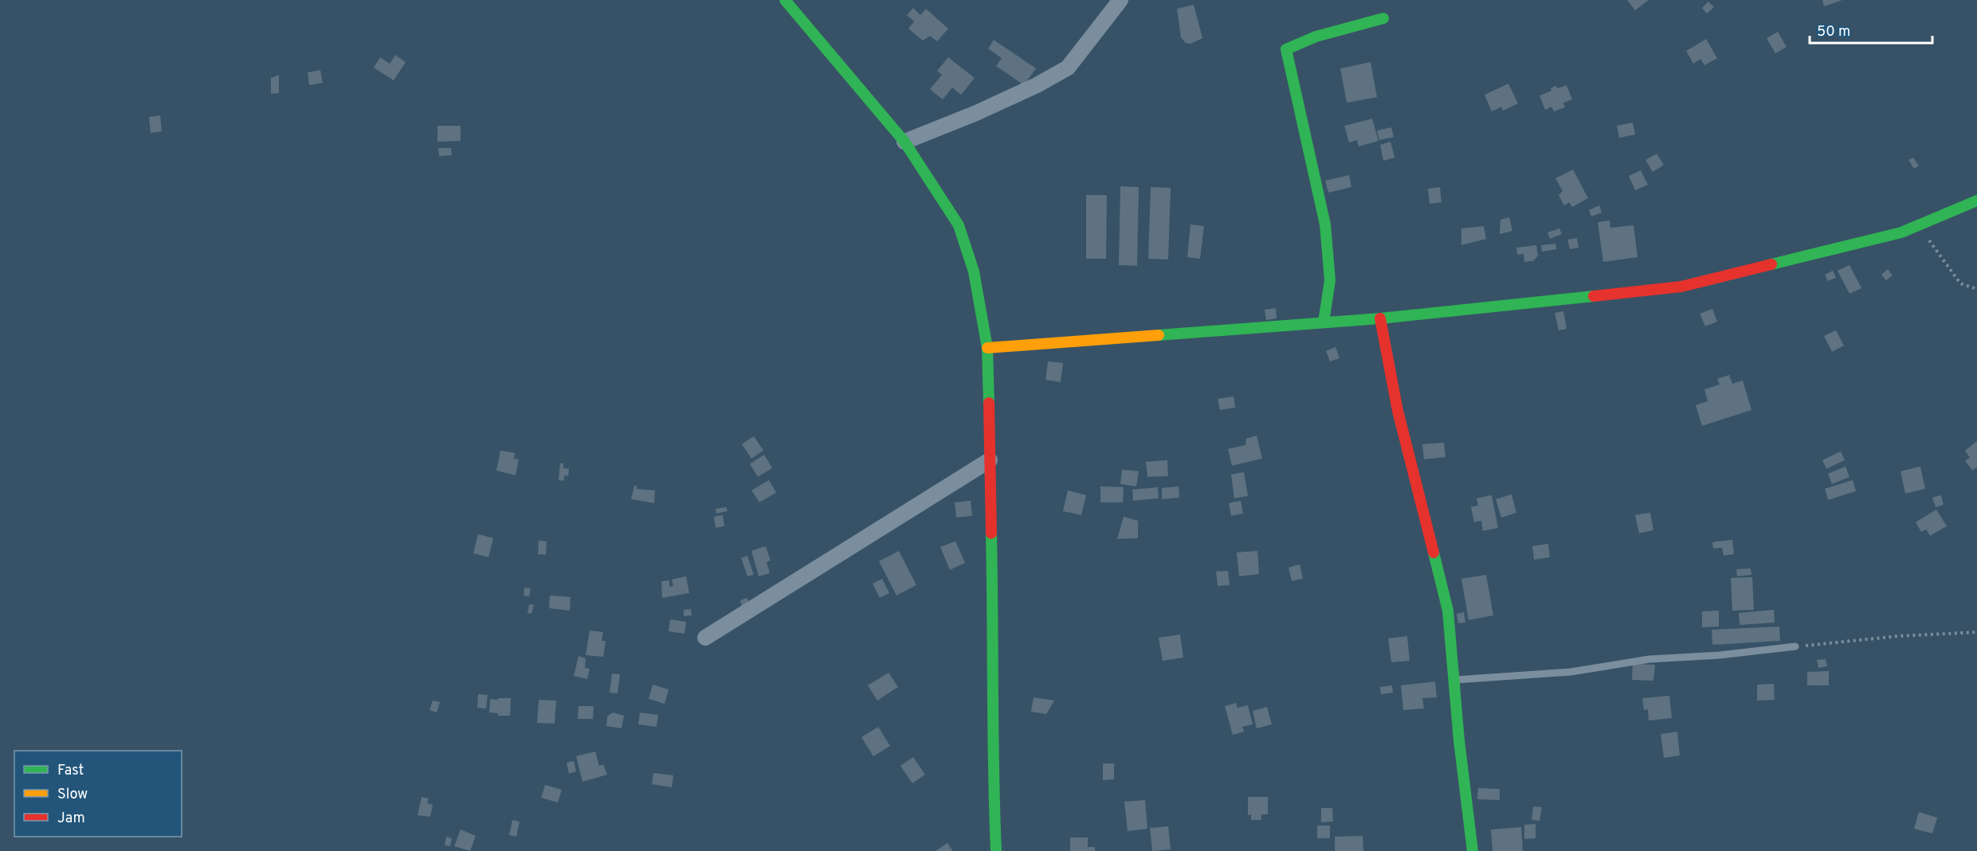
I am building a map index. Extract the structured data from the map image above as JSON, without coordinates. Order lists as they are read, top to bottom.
{
  "legend": ["Fast", "Slow", "Jam"],
  "scale_bar": "50 m"
}
